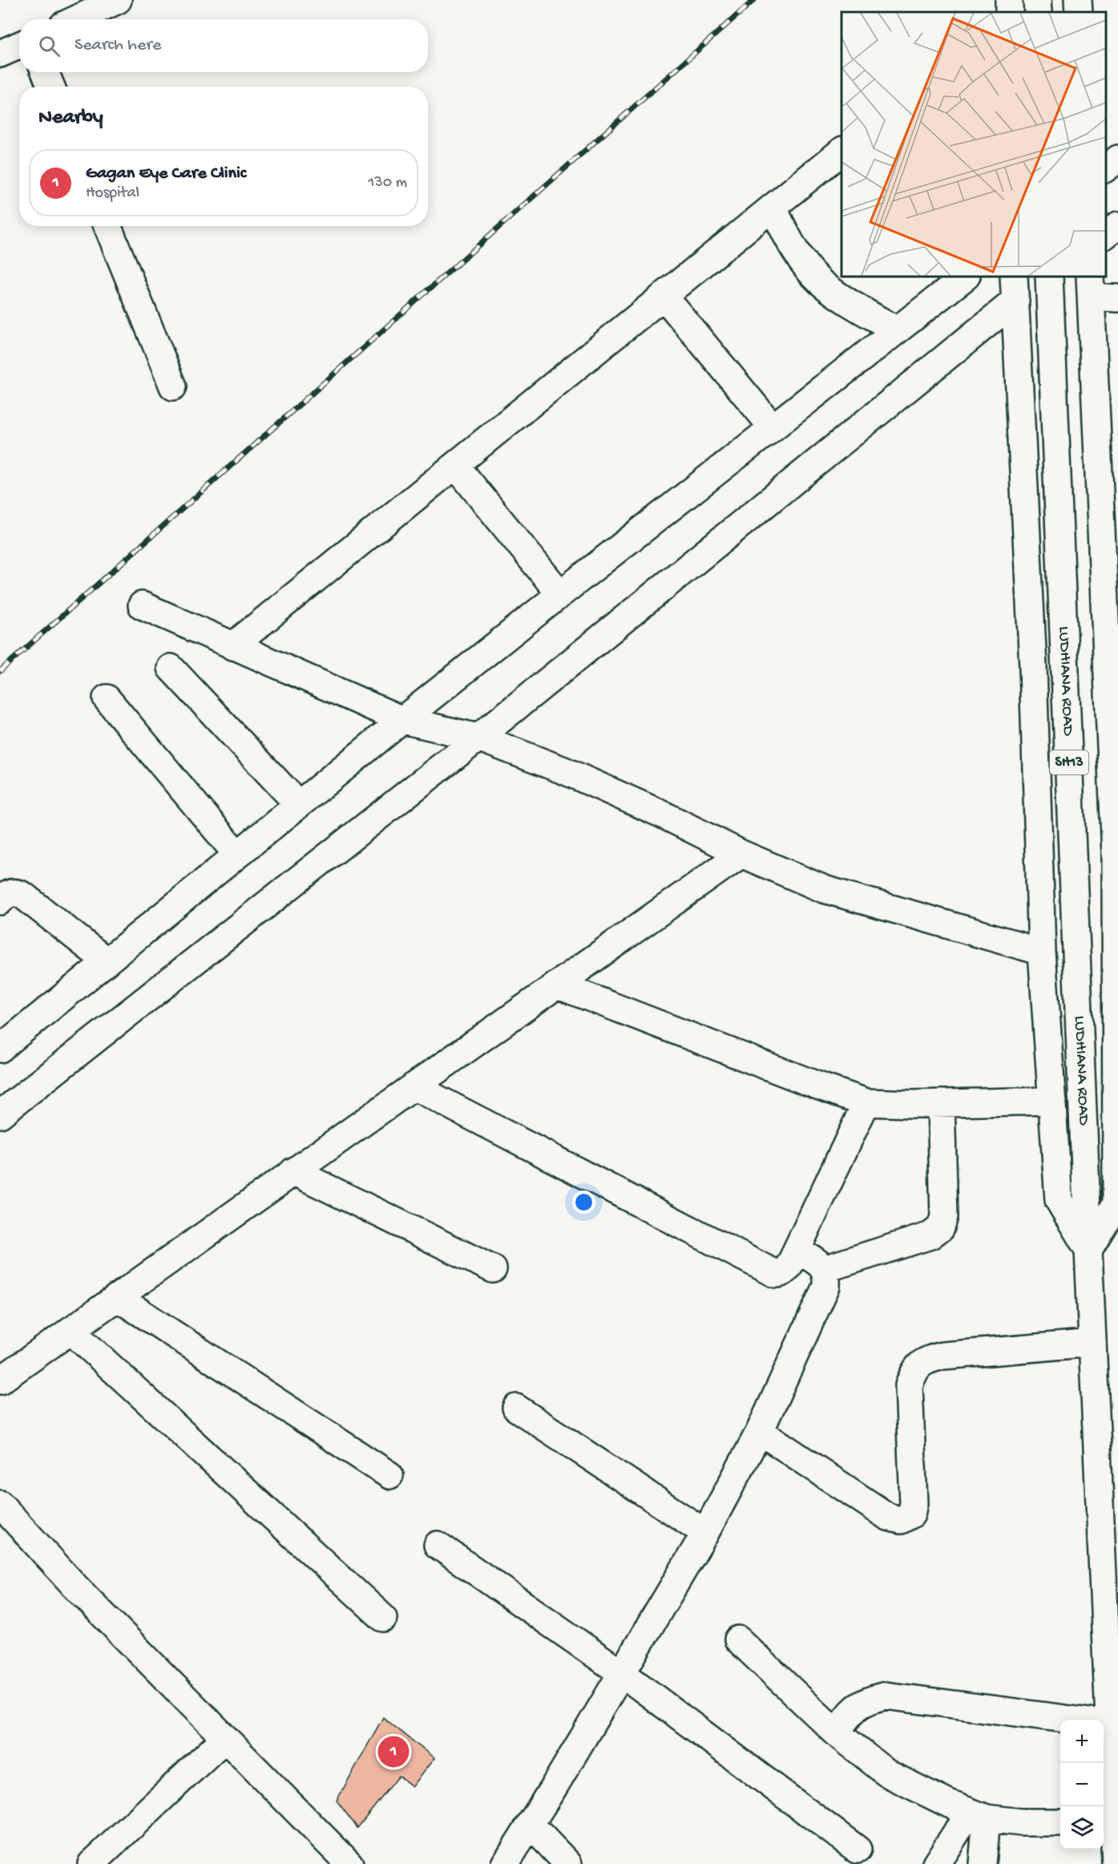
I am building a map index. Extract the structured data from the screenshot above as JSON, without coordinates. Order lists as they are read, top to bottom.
{
  "streets": {
    "street": ["LUDHIANA ROAD", "SH13"]
  },
  "page": {
    "search": "Search here",
    "heading": "Nearby",
    "list": [
      {
        "mark": "1",
        "name": "Gagan Eye Care Clinic",
        "note": "Hospital",
        "value": "130 m"
      }
    ],
    "map_buttons": ["+", "−"],
    "pins": "1"
  }
}
